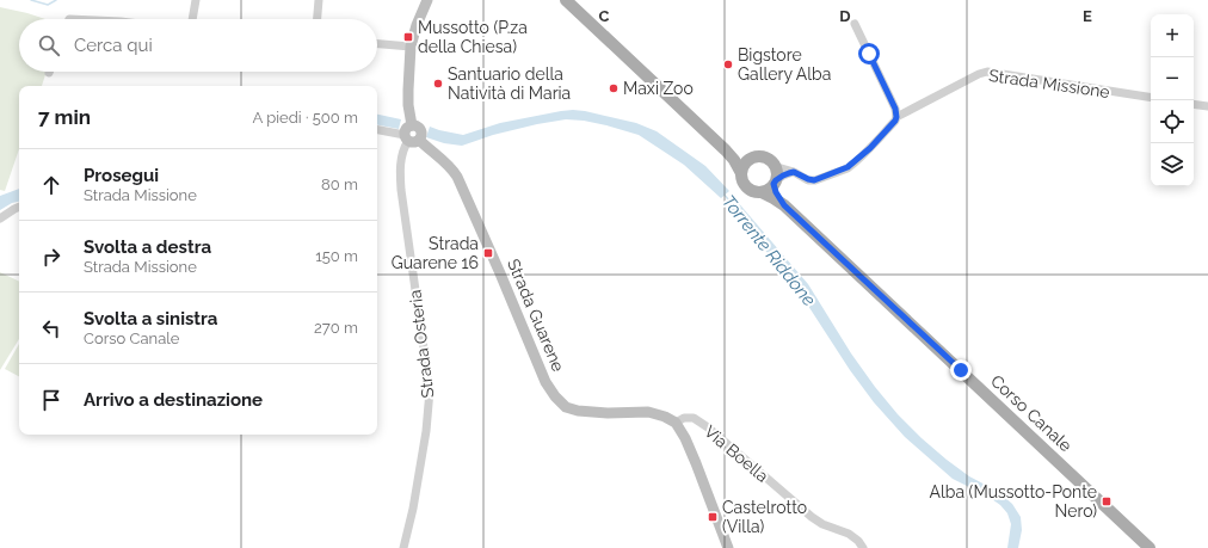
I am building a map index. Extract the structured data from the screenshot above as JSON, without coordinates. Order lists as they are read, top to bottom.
{
  "streets": {
    "main road": ["Strada Guarene", "Corso Canale"],
    "street": ["Strada Missione", "Strada Osteria", "Via Boella"]
  },
  "crossings": [
    ["Strada Missione", "Corso Canale"],
    ["Strada Guarene", "Strada Osteria"],
    ["Strada Guarene", "Via Boella"]
  ],
  "water": ["Torrente Riddone"],
  "places": {
    "transit": [
      "Mussotto (P.za della Chiesa)",
      "Strada Guarene 16",
      "Alba (Mussotto-Ponte Nero)",
      "Castelrotto (Villa)"
    ],
    "other": ["Bigstore Gallery Alba", "Santuario della Natività di Maria", "Maxi Zoo"]
  },
  "page": {
    "map_buttons": ["+", "−"],
    "search": "Cerca qui",
    "heading": ["7 min", "A piedi · 500 m"],
    "list": [
      ["Prosegui", "Strada Missione", "80 m"],
      ["Svolta a destra", "Strada Missione", "150 m"],
      ["Svolta a sinistra", "Corso Canale", "270 m"],
      "Arrivo a destinazione"
    ]
  },
  "grid": {
    "columns": ["C", "D", "E"]
  }
}
